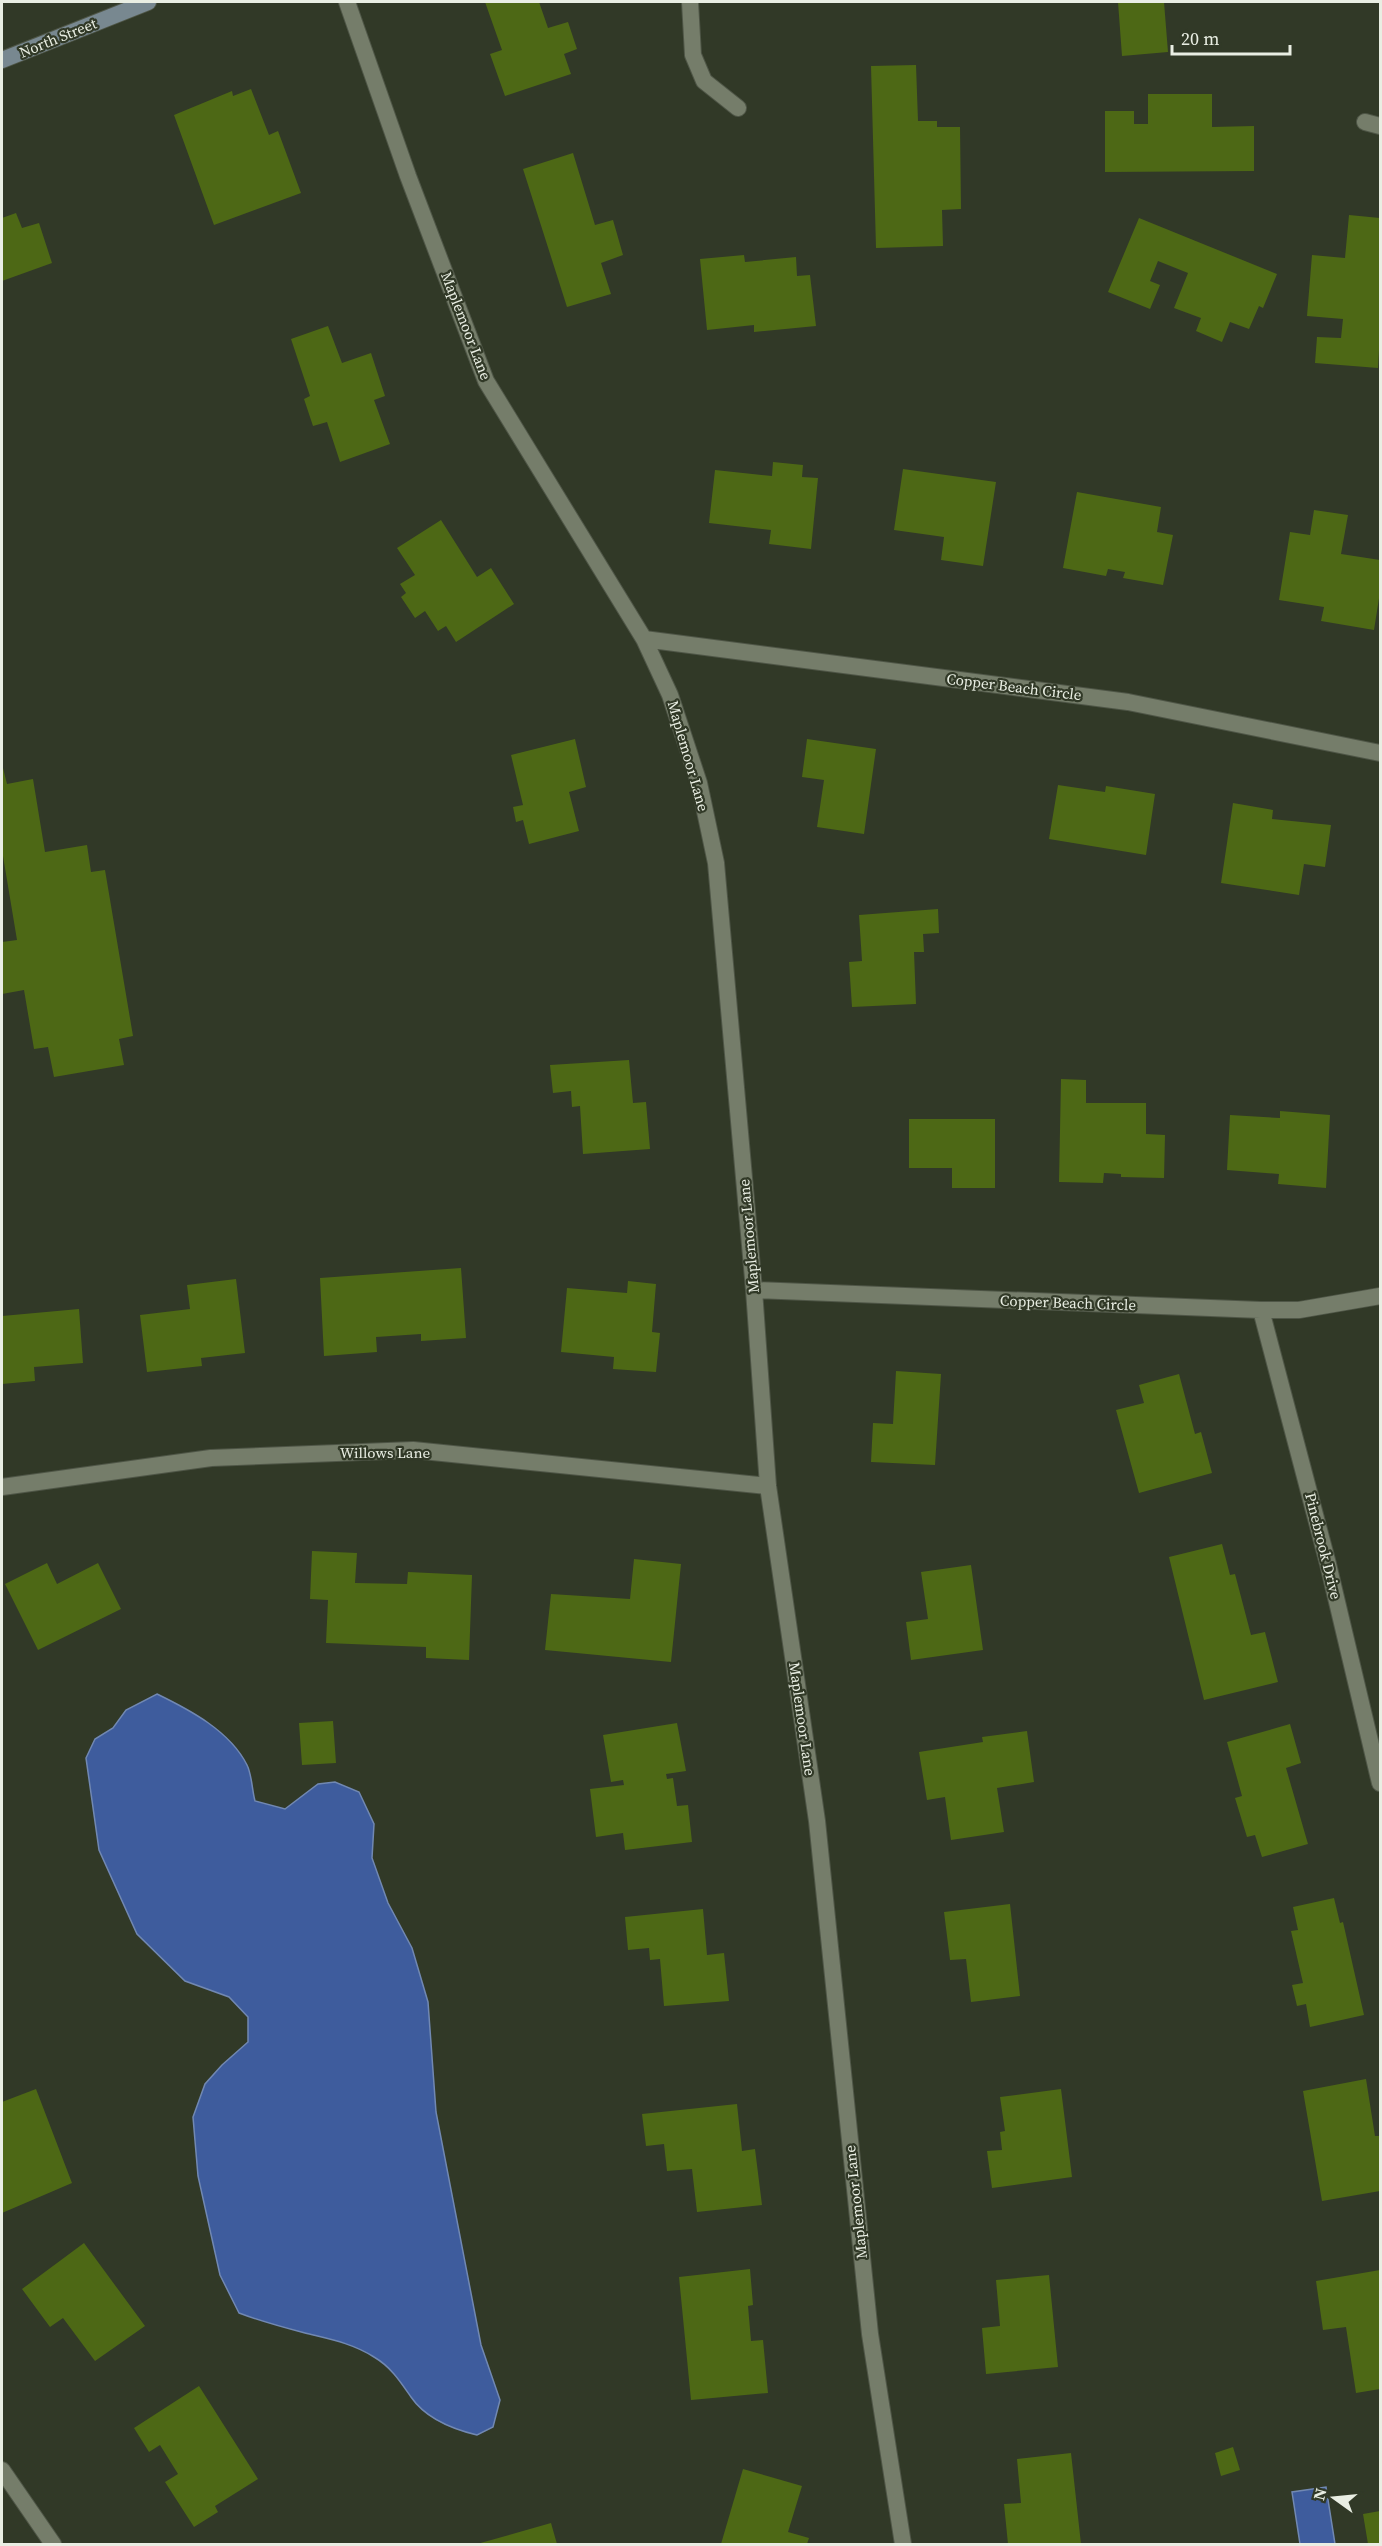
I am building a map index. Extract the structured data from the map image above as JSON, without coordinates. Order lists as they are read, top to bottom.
{
  "streets": {
    "main road": ["North Street"],
    "street": [
      "Maplemoor Lane",
      "Copper Beach Circle",
      "Willows Lane",
      "Pinebrook Drive"
    ]
  },
  "crossings": [
    ["Maplemoor Lane", "Copper Beach Circle"],
    ["Maplemoor Lane", "Willows Lane"],
    ["Copper Beach Circle", "Pinebrook Drive"]
  ],
  "scale_bar": "20 m",
  "north": "left"
}
